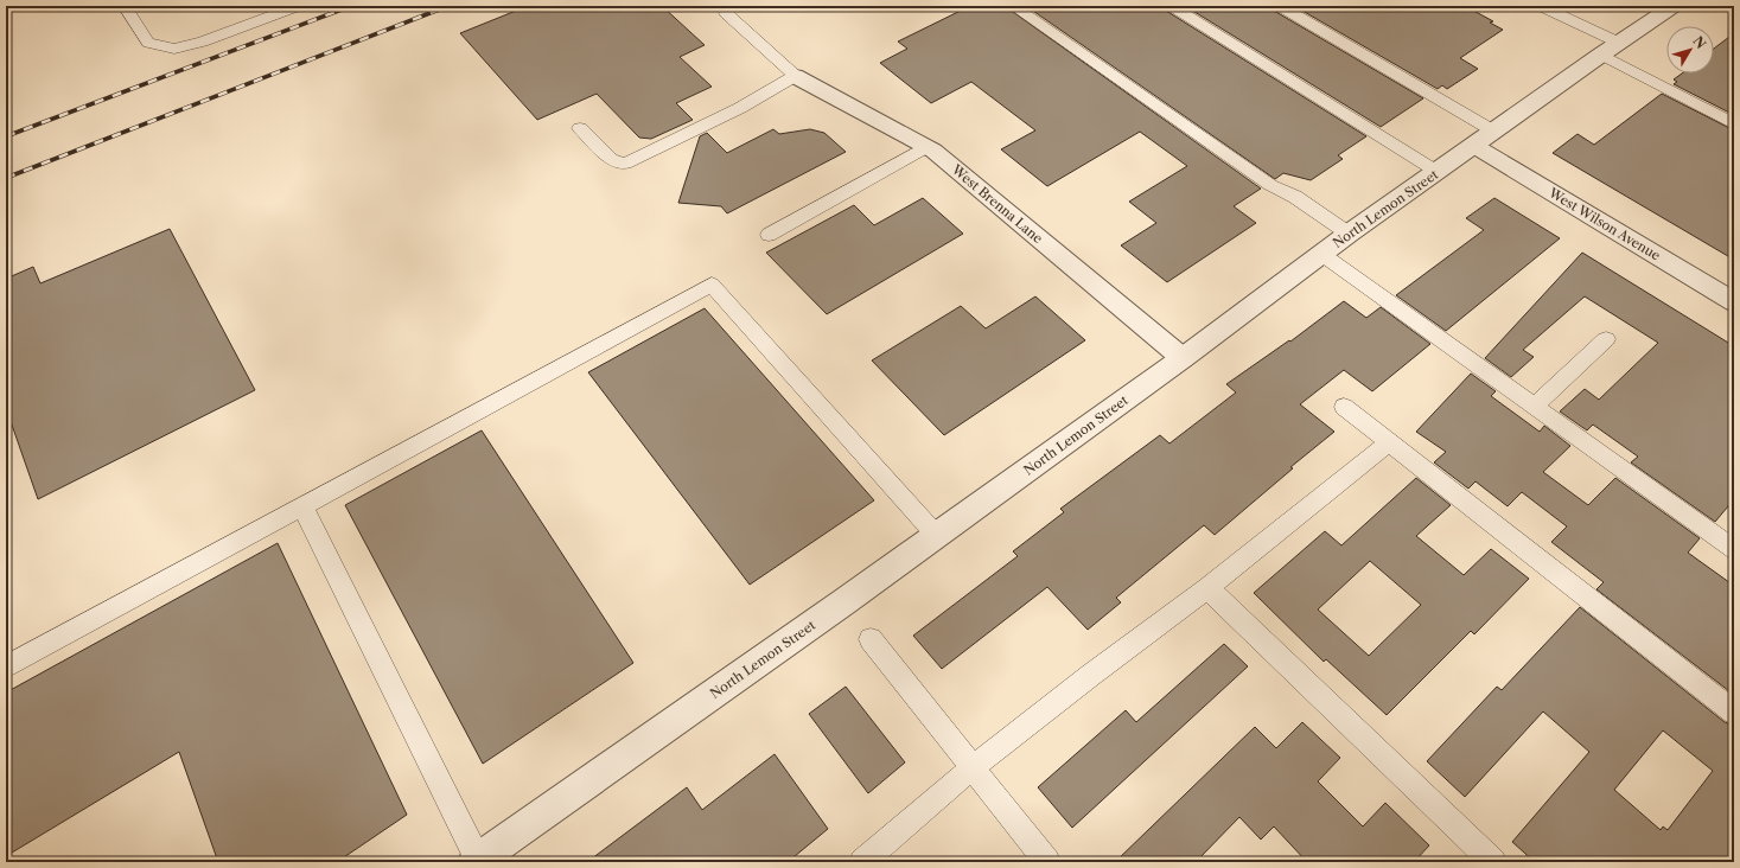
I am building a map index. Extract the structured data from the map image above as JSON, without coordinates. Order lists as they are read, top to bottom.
{
  "streets": {
    "street": ["West Brenna Lane", "North Lemon Street", "West Wilson Avenue"]
  },
  "crossings": [
    ["West Brenna Lane", "North Lemon Street"],
    ["North Lemon Street", "West Wilson Avenue"]
  ],
  "north": "top right"
}
